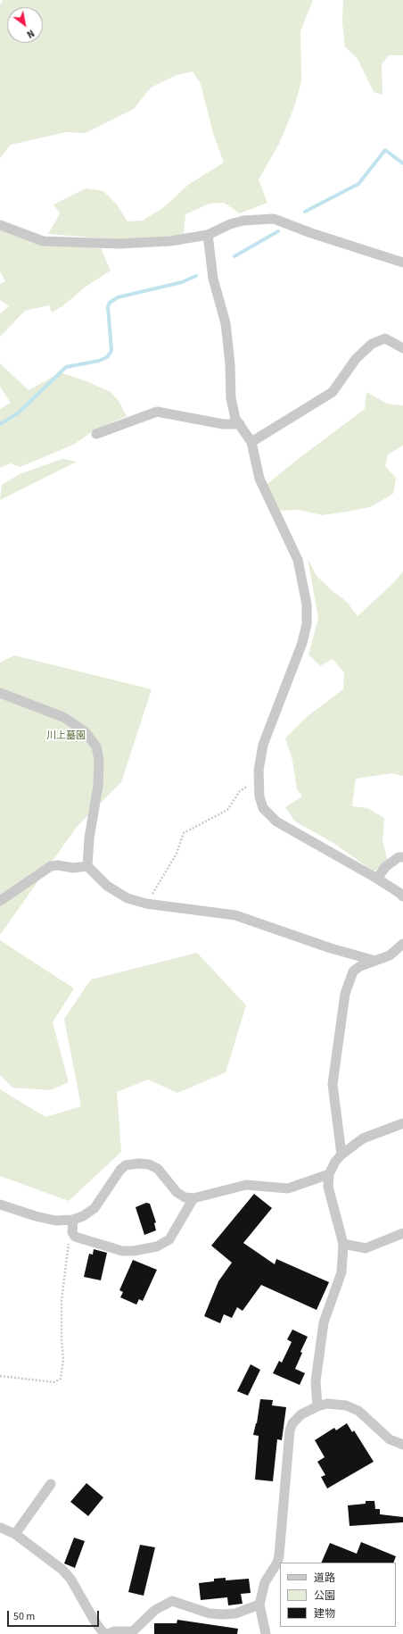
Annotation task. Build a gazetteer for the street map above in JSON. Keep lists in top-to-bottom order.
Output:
{
  "parks": ["川上墓園"],
  "legend": ["道路", "公園", "建物"],
  "scale_bar": "50 m",
  "north": "bottom right"
}
